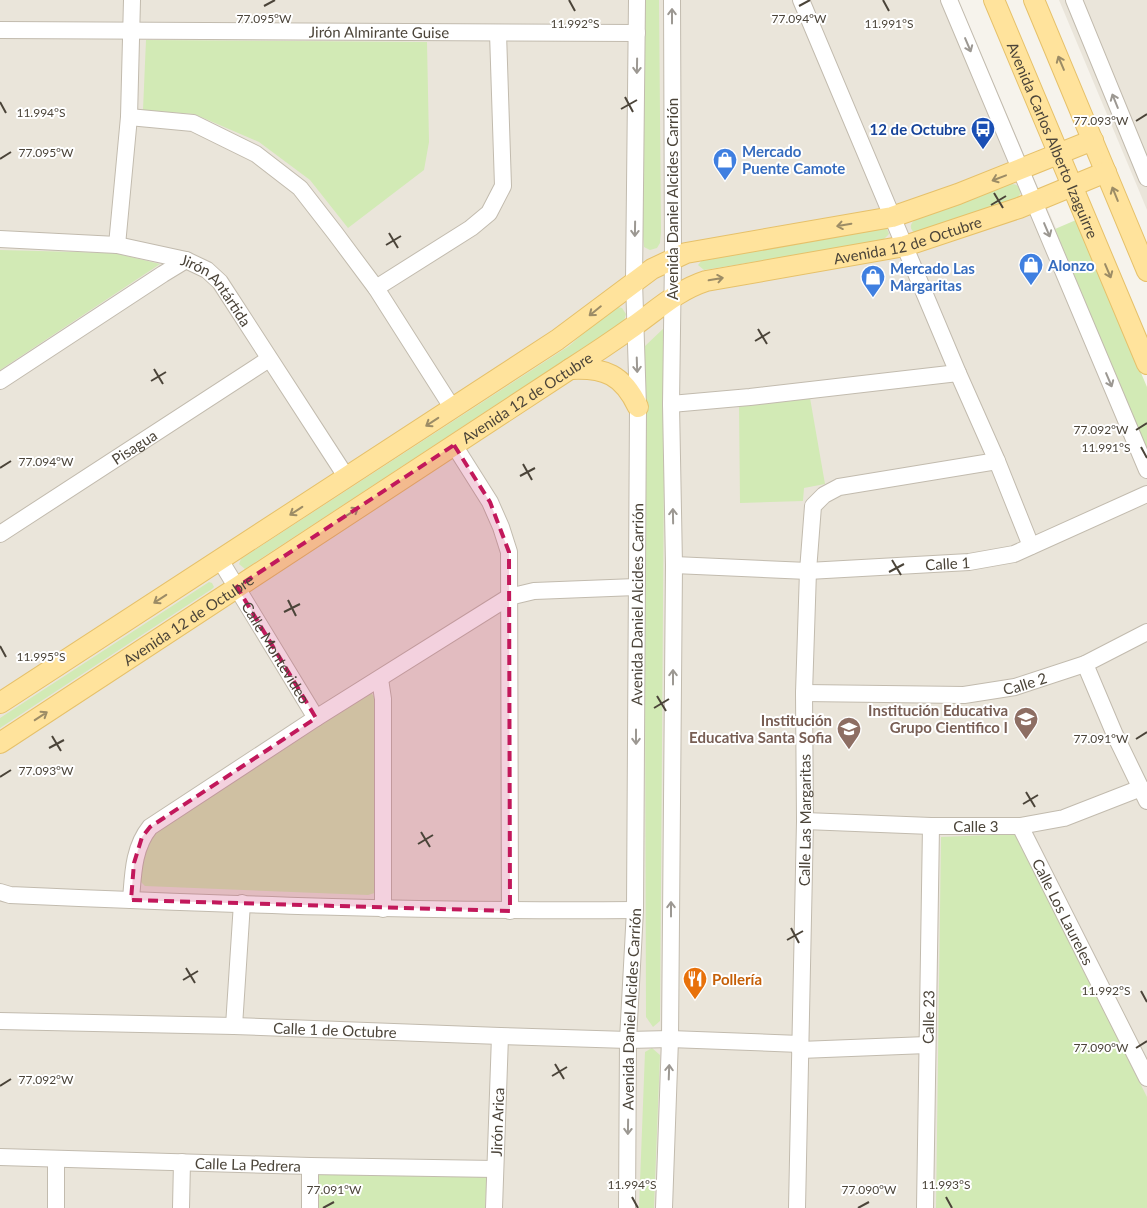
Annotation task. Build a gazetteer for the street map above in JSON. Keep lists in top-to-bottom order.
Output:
{
  "streets": {
    "main road": ["Avenida Carlos Alberto Izaguirre", "Avenida 12 de Octubre"],
    "street": [
      "Jirón Almirante Guise",
      "Avenida Daniel Alcides Carrión",
      "Jirón Antártida",
      "Pisagua",
      "Calle 1",
      "Calle Montevideo",
      "Calle 2",
      "Calle Las Margaritas",
      "Calle 3",
      "Calle Los Laureles",
      "Calle 23",
      "Calle 1 de Octubre",
      "Jirón Arica",
      "Calle La Pedrera"
    ]
  },
  "crossings": [
    ["Jirón Almirante Guise", "Avenida Daniel Alcides Carrión"],
    ["Avenida Carlos Alberto Izaguirre", "Avenida 12 de Octubre"],
    ["Avenida Daniel Alcides Carrión", "Avenida 12 de Octubre"],
    ["Avenida Daniel Alcides Carrión", "Calle 1"],
    ["Avenida Daniel Alcides Carrión", "Calle 1 de Octubre"],
    ["Avenida 12 de Octubre", "Jirón Antártida"],
    ["Avenida 12 de Octubre", "Calle Montevideo"],
    ["Jirón Antártida", "Pisagua"],
    ["Calle 1", "Calle Las Margaritas"],
    ["Calle 2", "Calle Las Margaritas"],
    ["Calle Las Margaritas", "Calle 3"],
    ["Calle Las Margaritas", "Calle 1 de Octubre"],
    ["Calle 3", "Calle Los Laureles"],
    ["Calle 3", "Calle 23"],
    ["Calle 23", "Calle 1 de Octubre"],
    ["Calle 1 de Octubre", "Jirón Arica"],
    ["Jirón Arica", "Calle La Pedrera"]
  ],
  "places": {
    "bus stop": ["12 de Octubre"],
    "shop": ["Mercado Puente Camote", "Alonzo", "Mercado Las Margaritas"],
    "school or university": ["Institución Educativa Grupo Cientifico I", "Institución Educativa Santa Sofia"],
    "restaurant": ["Pollería"]
  },
  "coordinates": [
    "77.095°W",
    "77.094°W",
    "11.992°S",
    "11.991°S",
    "11.994°S",
    "77.093°W",
    "77.092°W",
    "11.995°S",
    "77.091°W",
    "77.090°W",
    "11.993°S"
  ]
}
